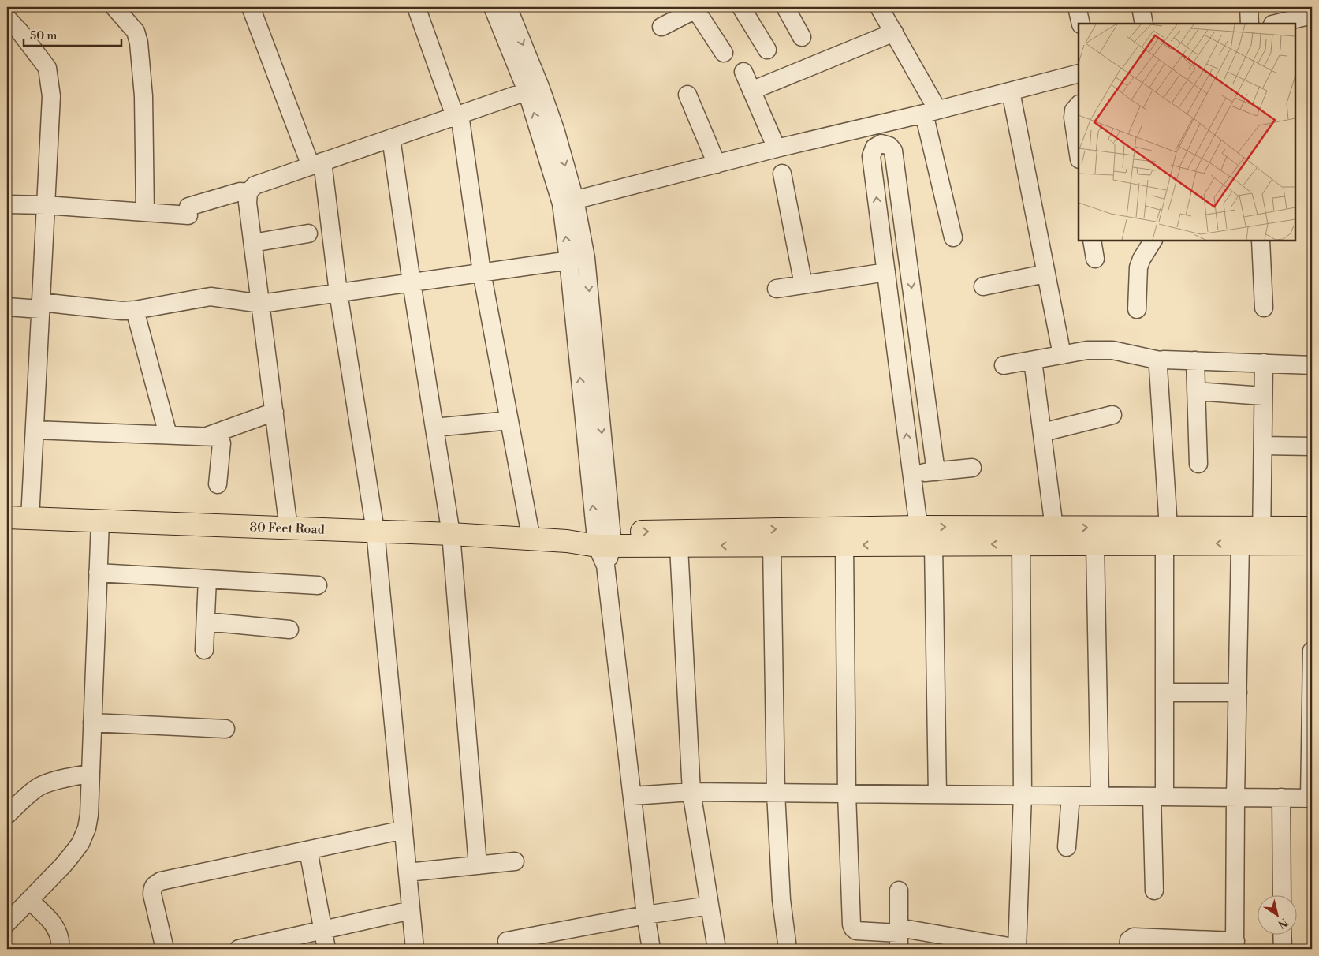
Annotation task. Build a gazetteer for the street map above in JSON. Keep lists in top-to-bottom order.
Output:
{
  "streets": {
    "main road": ["80 Feet Road"]
  },
  "scale_bar": "50 m",
  "north": "bottom right"
}
